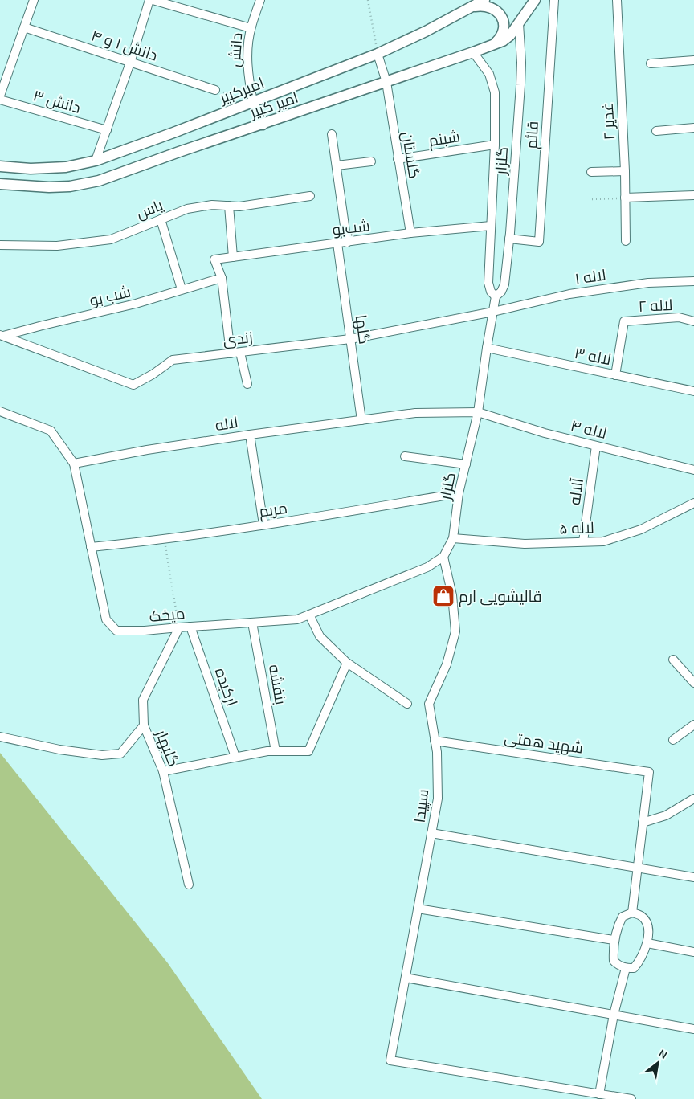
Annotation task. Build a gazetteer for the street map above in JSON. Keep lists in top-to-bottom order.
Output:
{
  "streets": {
    "street": [
      "دانش ۱ و ۴",
      "دانش",
      "امیرکبیر",
      "دانش ۳",
      "امیر کبیر",
      "غدیر ۲",
      "قائم",
      "شبنم",
      "گلستان",
      "گلزار",
      "یاس",
      "شب‌بو",
      "لاله ۱",
      "شب بو",
      "لاله ۲",
      "گلها",
      "زندی",
      "لاله ۳",
      "لاله",
      "لاله ۴",
      "آلاله",
      "مریم",
      "لاله ۵",
      "میخک",
      "بنفشه",
      "ارکیده",
      "شهید همتی",
      "گلبهار",
      "سپیدا"
    ]
  },
  "crossings": [
    ["دانش", "امیرکبیر"],
    ["امیرکبیر", "گلستان"],
    ["امیر کبیر", "گلستان"],
    ["امیر کبیر", "گلزار"],
    ["قائم", "گلزار"],
    ["شبنم", "گلستان"],
    ["شبنم", "گلزار"],
    ["گلستان", "شب‌بو"],
    ["گلزار", "شب‌بو"],
    ["گلزار", "لاله ۱"],
    ["گلزار", "زندی"],
    ["گلزار", "لاله ۳"],
    ["گلزار", "لاله"],
    ["گلزار", "لاله ۴"],
    ["گلزار", "مریم"],
    ["گلزار", "لاله ۵"],
    ["گلزار", "میخک"],
    ["شب‌بو", "شب بو"],
    ["شب‌بو", "گلها"],
    ["لاله ۱", "زندی"],
    ["شب بو", "زندی"],
    ["لاله ۲", "لاله ۳"],
    ["گلها", "زندی"],
    ["گلها", "لاله"],
    ["لاله", "لاله ۴"],
    ["لاله ۴", "آلاله"],
    ["آلاله", "لاله ۵"],
    ["مریم", "میخک"],
    ["لاله ۵", "میخک"],
    ["میخک", "بنفشه"],
    ["میخک", "ارکیده"],
    ["میخک", "گلبهار"],
    ["میخک", "سپیدا"],
    ["شهید همتی", "سپیدا"]
  ],
  "places": {
    "shop": ["قالیشویی ارم"]
  },
  "north": "top right"
}
